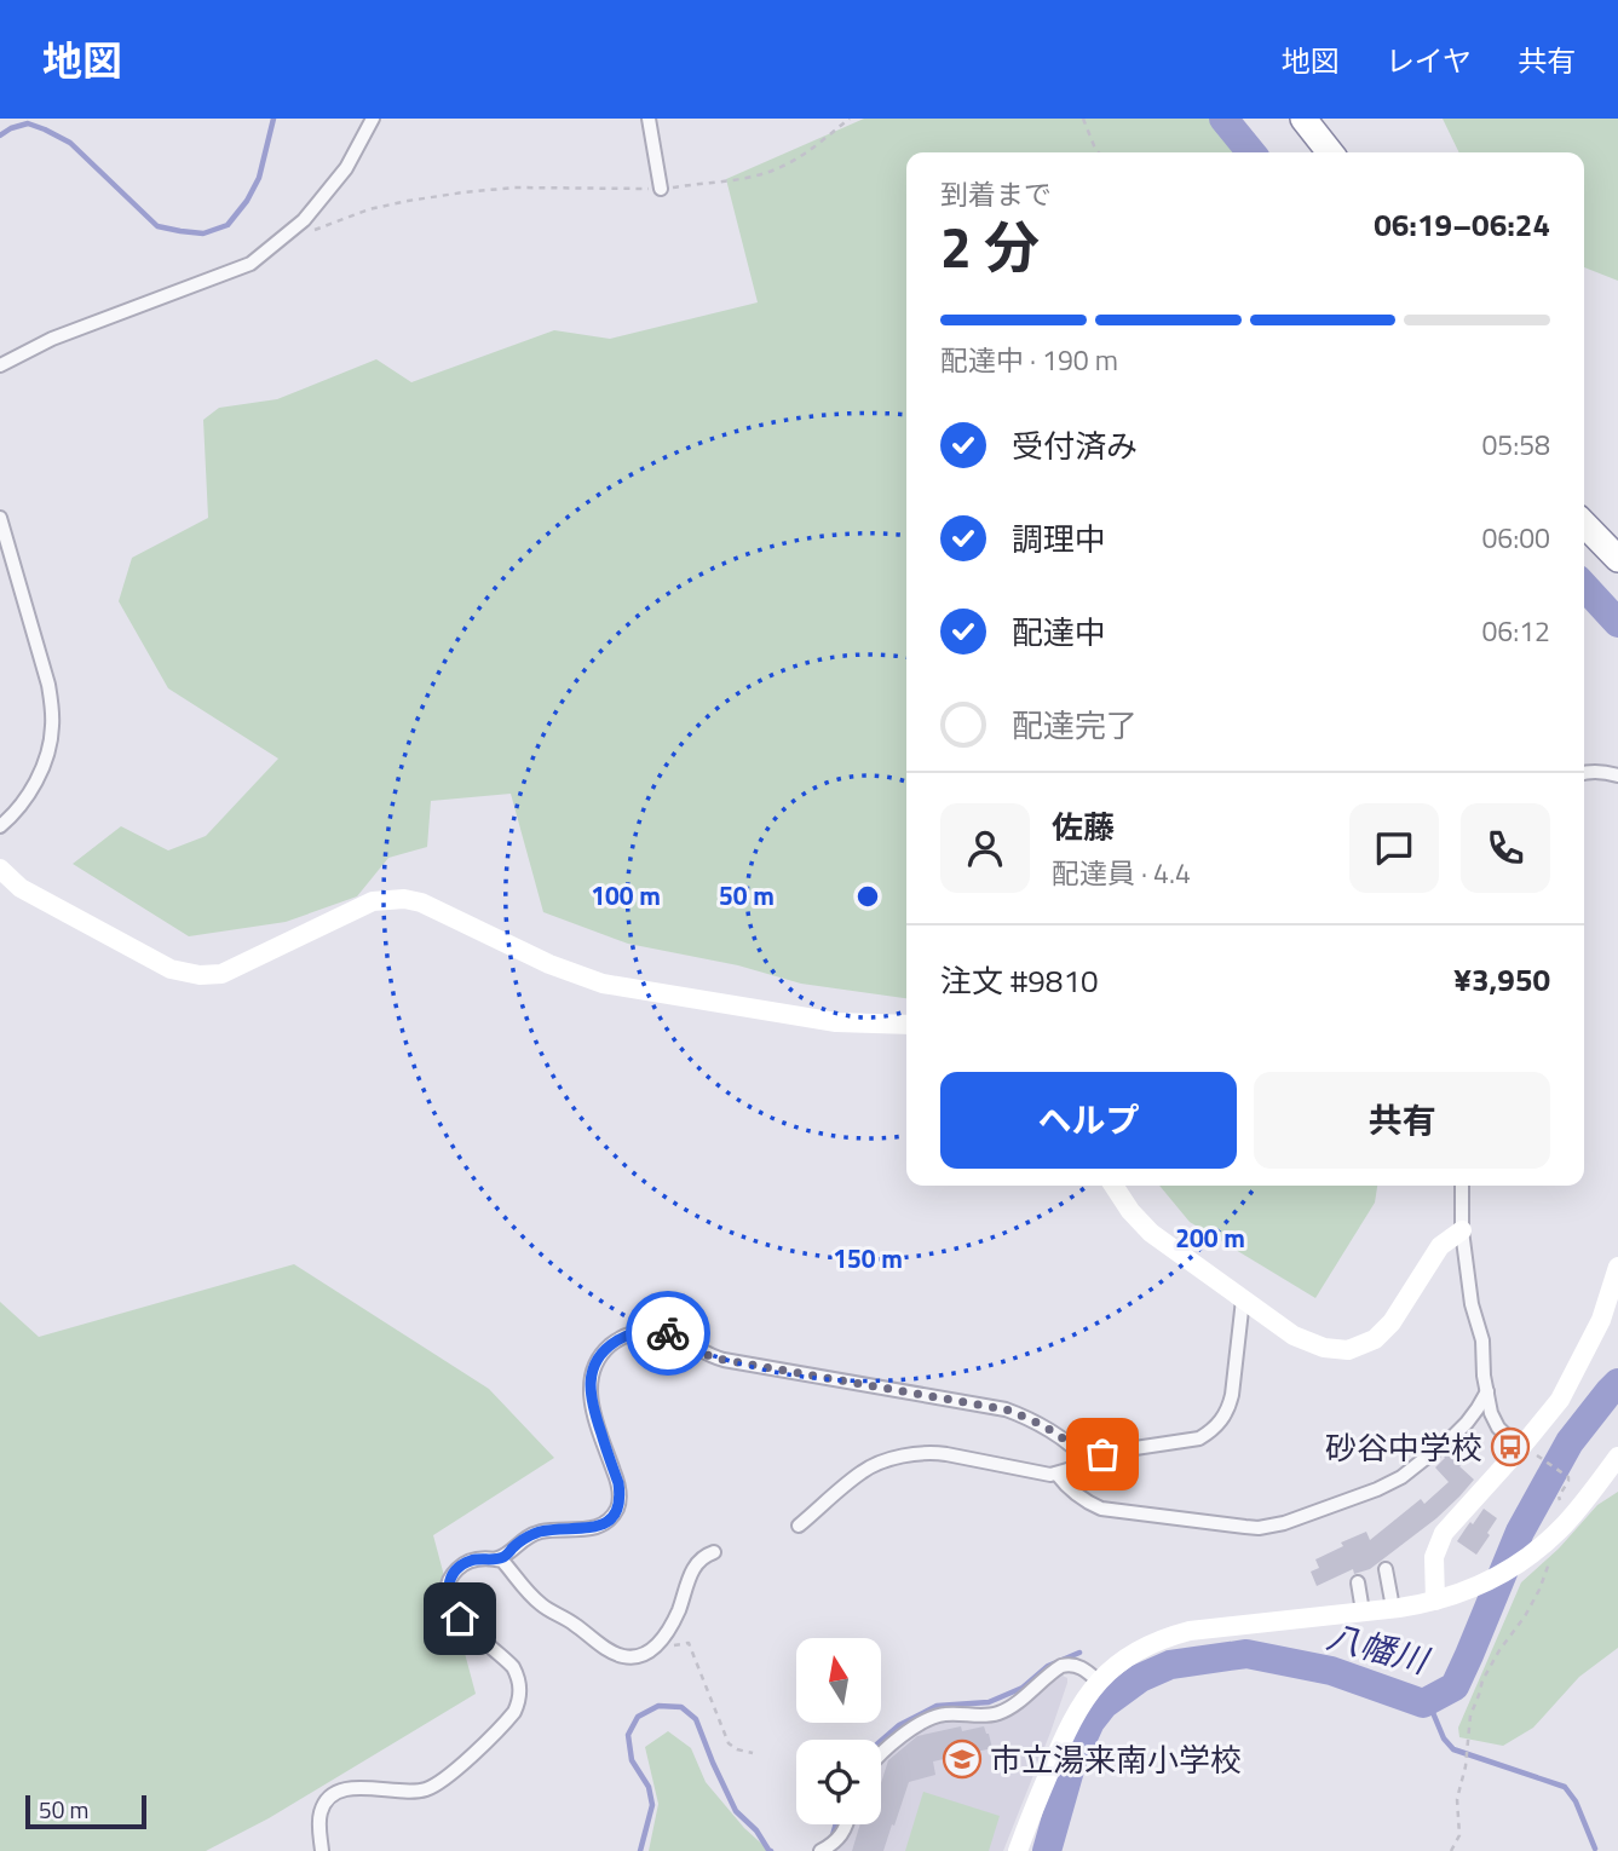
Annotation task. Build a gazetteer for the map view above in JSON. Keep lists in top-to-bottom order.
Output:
{
  "water": ["八幡川"],
  "places": {
    "bus stop": ["砂谷中学校"],
    "school or university": ["市立湯来南小学校"]
  },
  "scale_bar": "50 m",
  "north": "top",
  "page": {
    "header": "地図",
    "nav": ["地図", "レイヤ", "共有"],
    "heading": ["2 分", "到着まで", "06:19–06:24"],
    "panel": [
      "佐藤",
      "配達員 · 4.4",
      "注文 #9810",
      "¥3,950"
    ],
    "bar": "配達中 · 190 m",
    "list": [
      ["受付済み", "05:58"],
      ["調理中", "06:00"],
      ["配達中", "06:12"],
      "配達完了"
    ],
    "buttons": ["ヘルプ", "共有"],
    "scale": "50 m"
  },
  "rings": [
    "100 m",
    "50 m",
    "200 m",
    "150 m"
  ]
}
